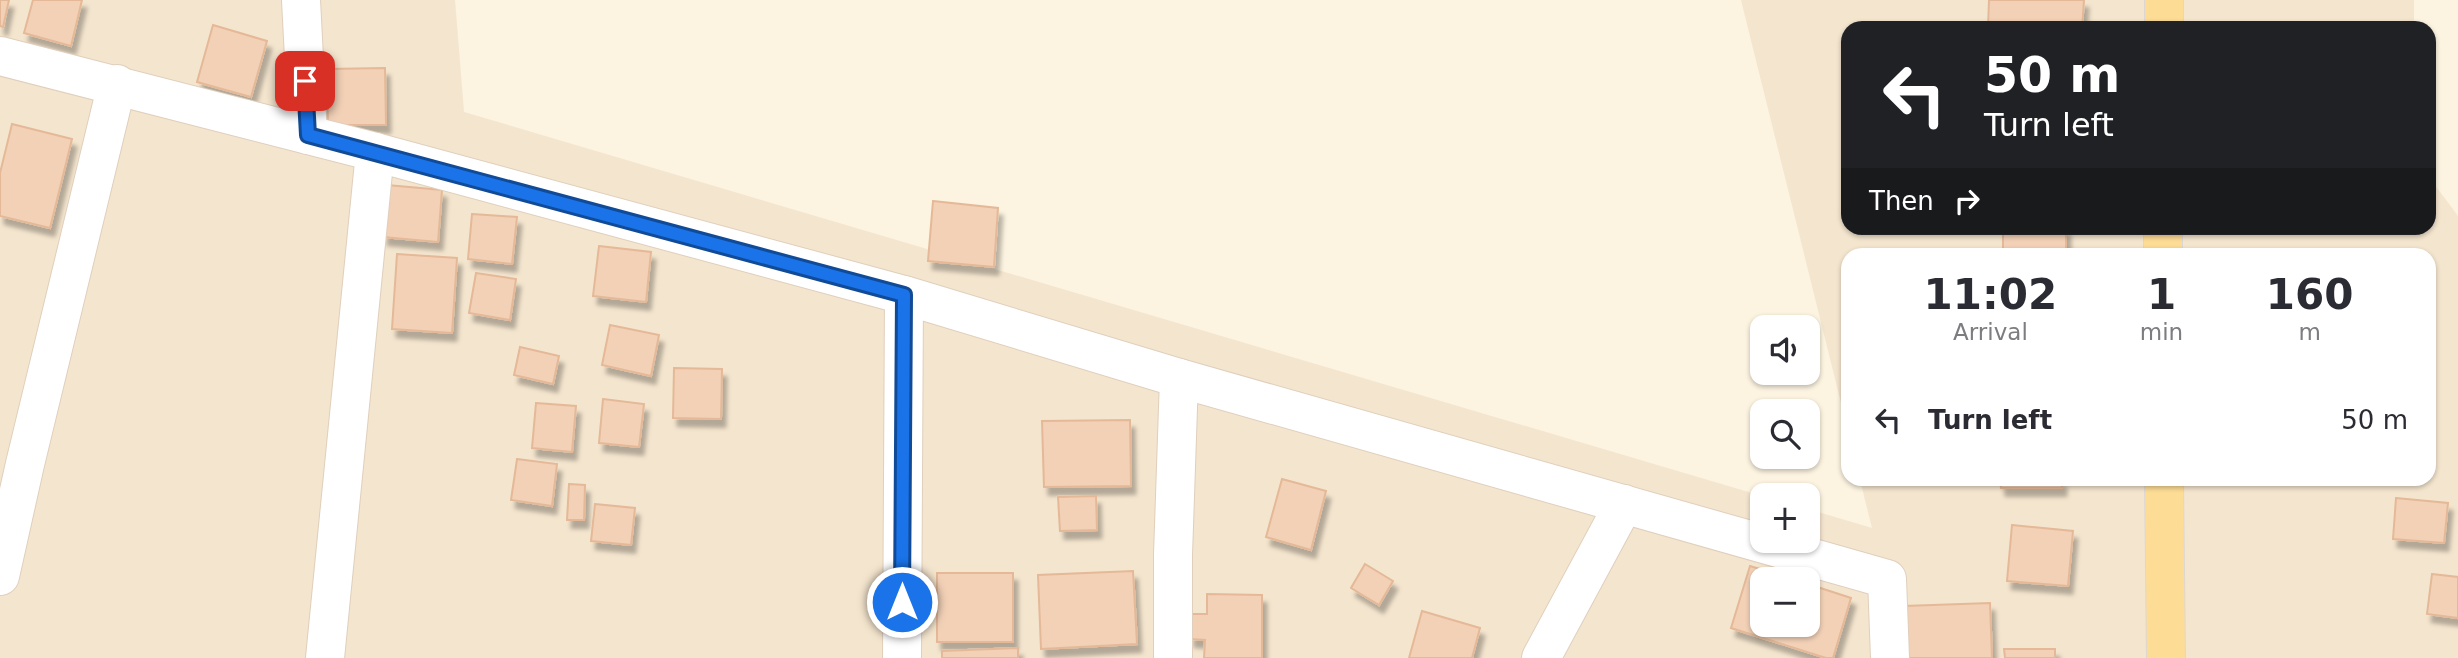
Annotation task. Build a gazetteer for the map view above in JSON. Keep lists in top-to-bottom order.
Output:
{
  "page": {
    "turn": ["50 m", "Turn left"],
    "then": "Then",
    "eta": [
      "11:02",
      "Arrival",
      "1",
      "min",
      "160",
      "m"
    ],
    "map_buttons": ["+", "−"],
    "list": [
      {
        "name": "Turn left",
        "value": "50 m"
      }
    ]
  }
}
